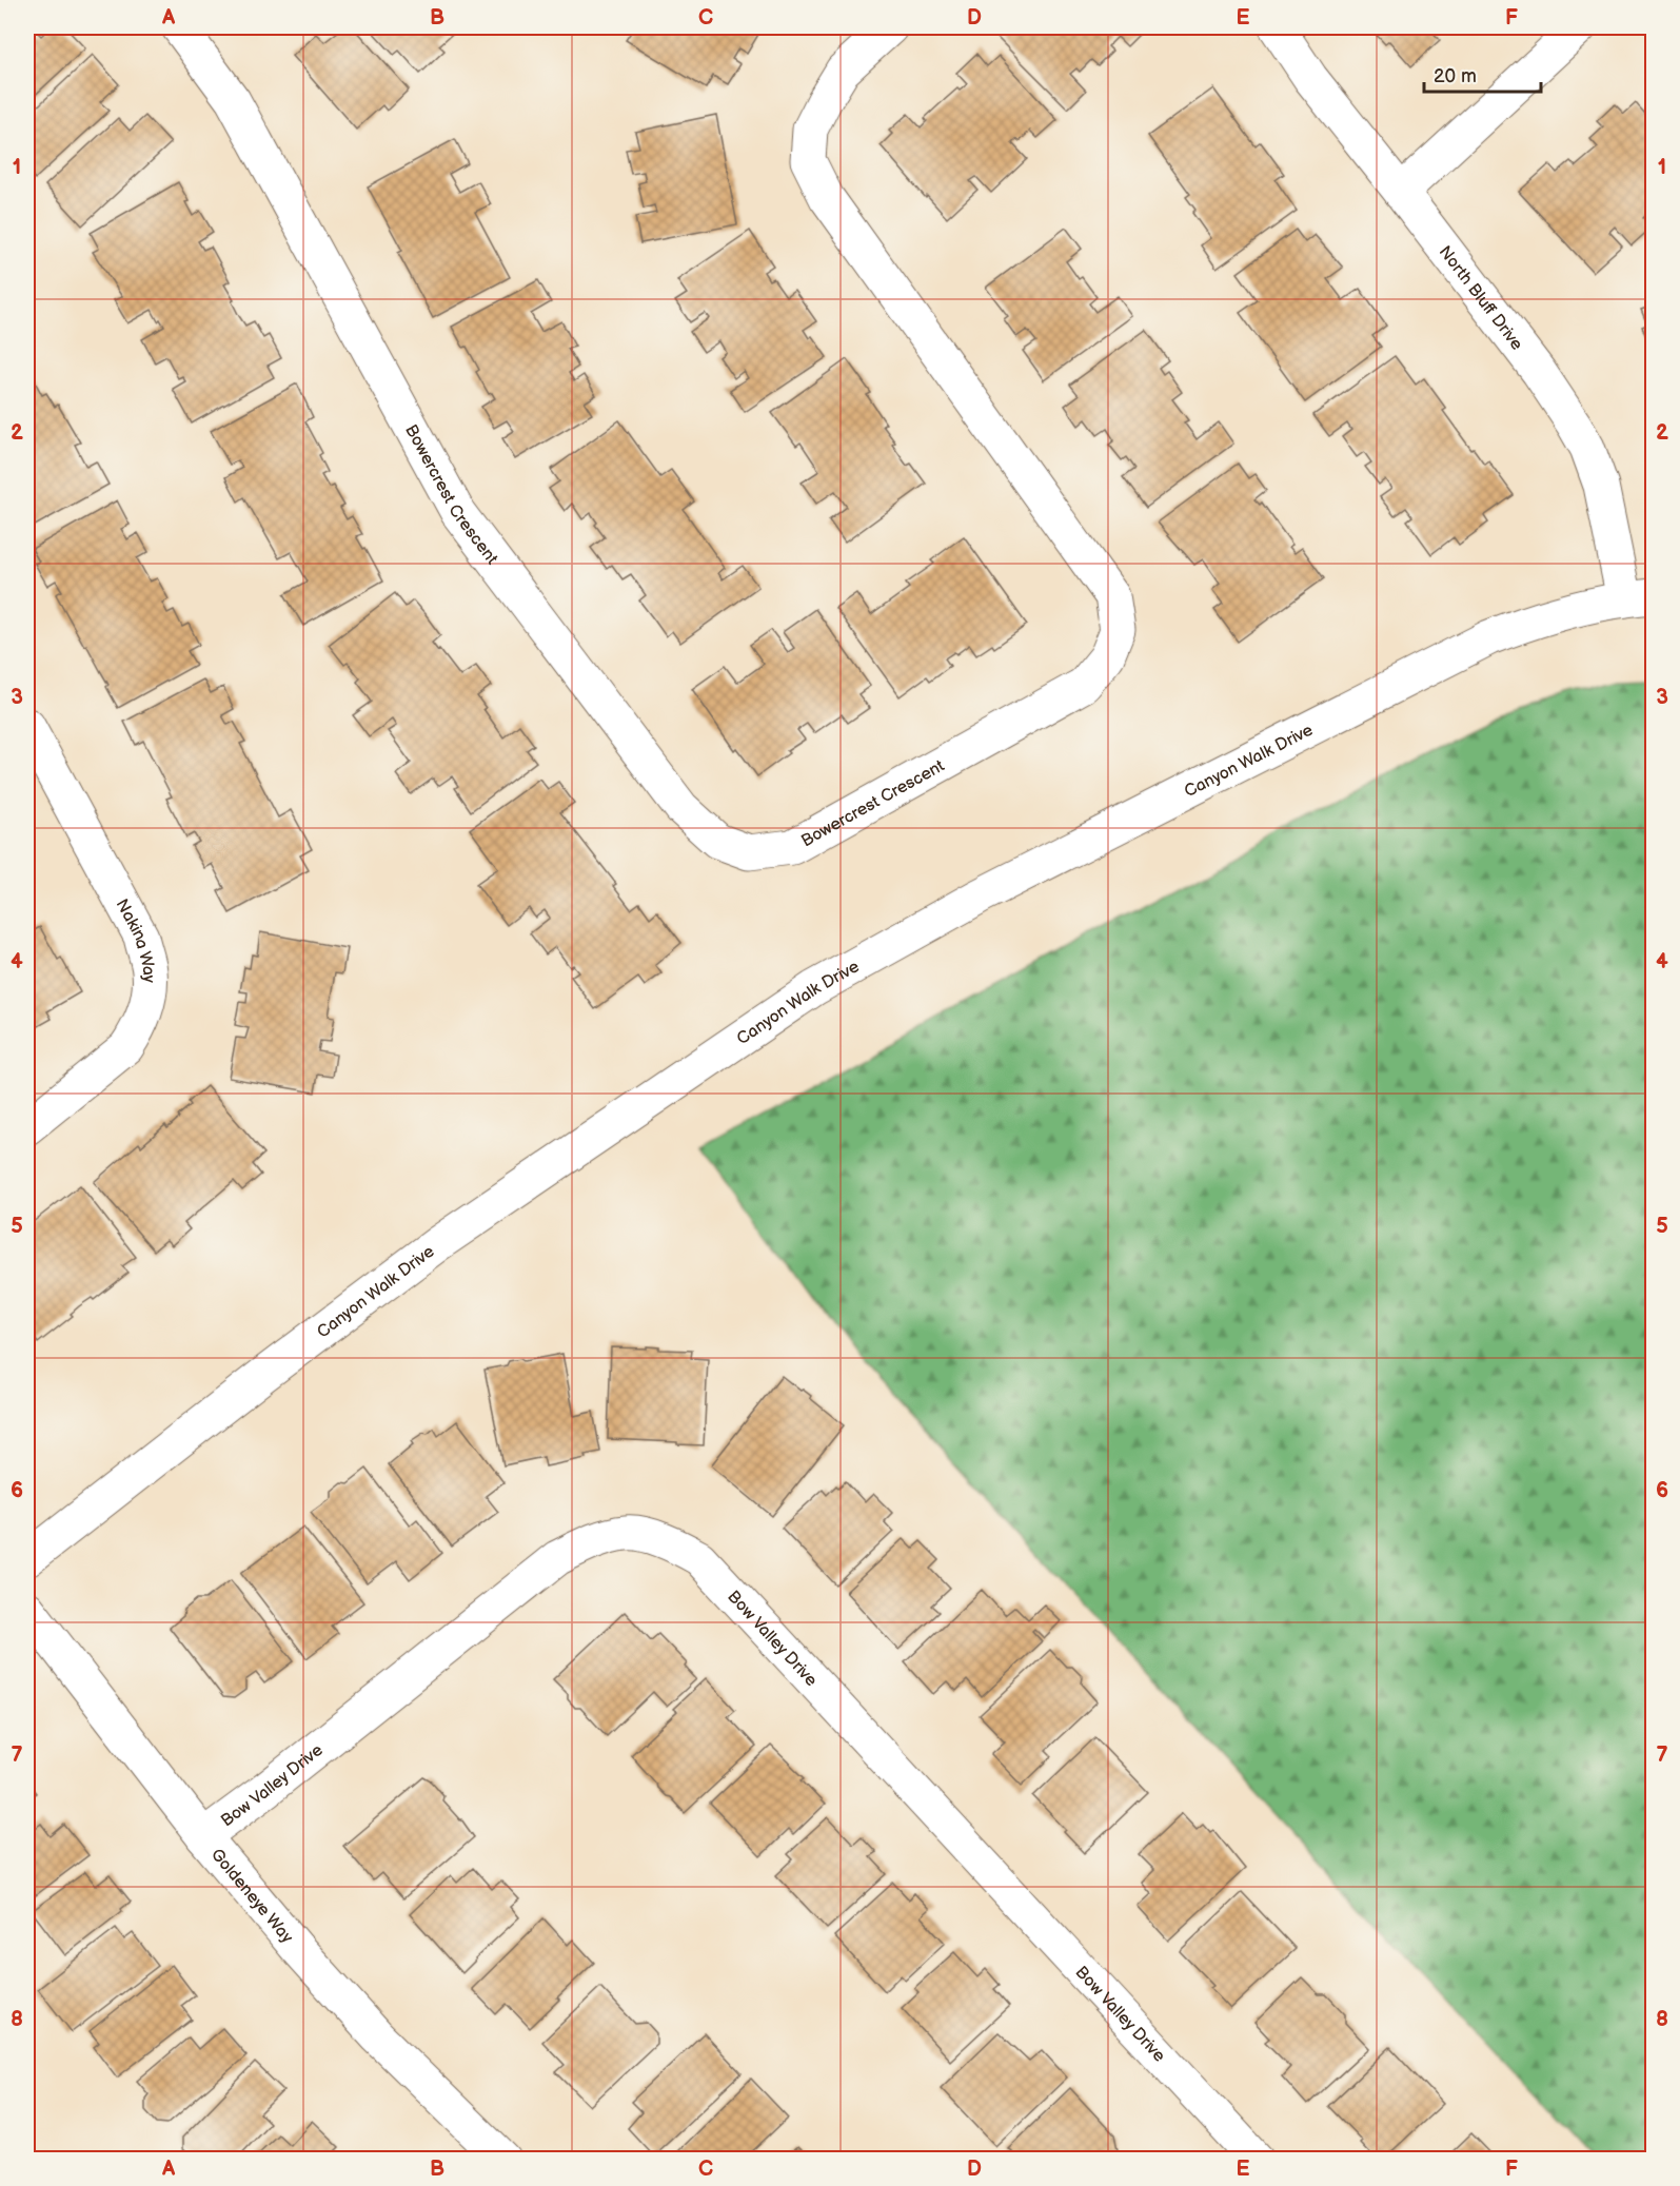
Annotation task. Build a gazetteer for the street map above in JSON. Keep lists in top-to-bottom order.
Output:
{
  "streets": {
    "street": [
      "North Bluff Drive",
      "Bowercrest Crescent",
      "Canyon Walk Drive",
      "Nakina Way",
      "Bow Valley Drive",
      "Goldeneye Way"
    ]
  },
  "crossings": [
    ["North Bluff Drive", "Canyon Walk Drive"],
    ["Bow Valley Drive", "Goldeneye Way"]
  ],
  "scale_bar": "20 m",
  "grid": {
    "columns": [
      "A",
      "B",
      "C",
      "D",
      "E",
      "F"
    ],
    "rows": [
      "1",
      "2",
      "3",
      "4",
      "5",
      "6",
      "7",
      "8"
    ]
  }
}
